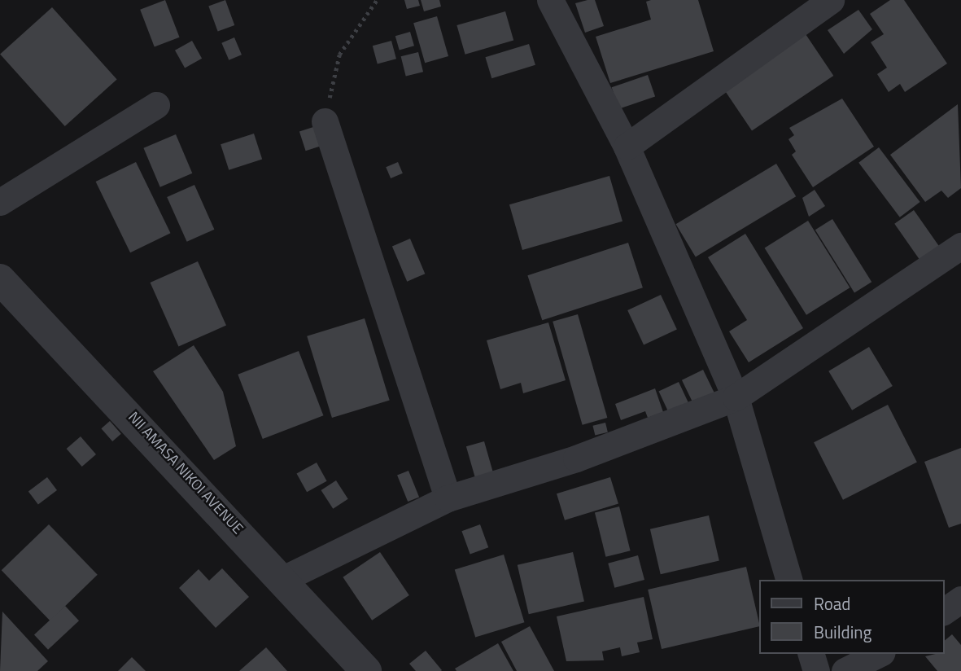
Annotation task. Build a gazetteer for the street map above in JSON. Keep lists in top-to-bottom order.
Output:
{
  "streets": {
    "street": ["NII AMASA NIKOI AVENUE"]
  },
  "legend": ["Road", "Building"]
}
